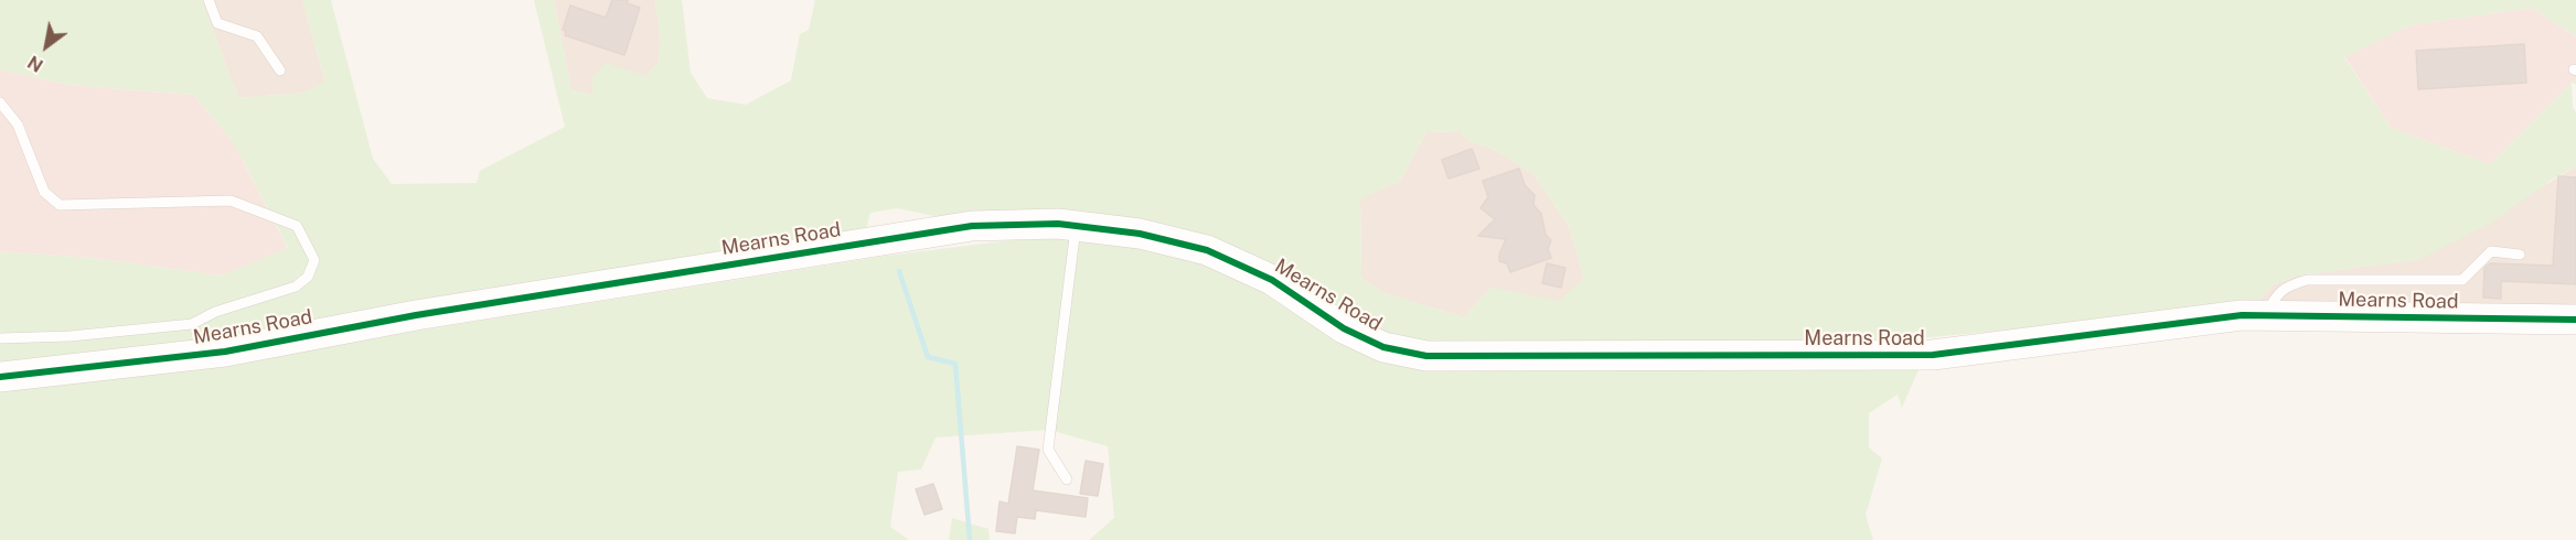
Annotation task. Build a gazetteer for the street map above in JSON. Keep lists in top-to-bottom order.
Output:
{
  "streets": {
    "street": ["Mearns Road"]
  },
  "north": "bottom left"
}
